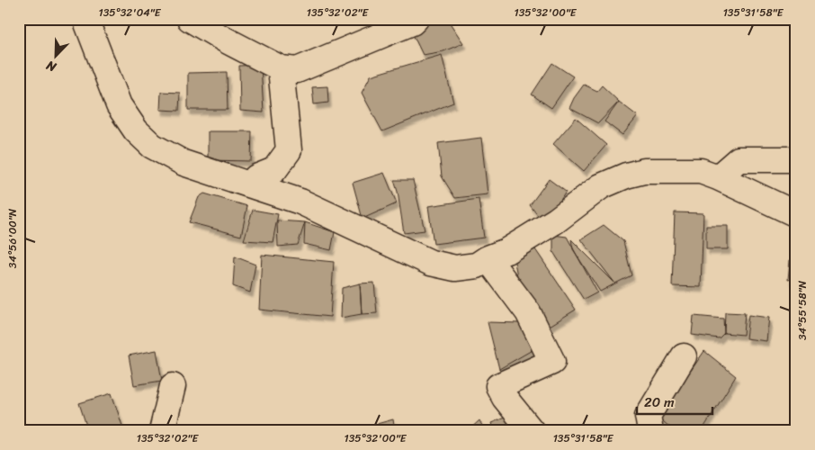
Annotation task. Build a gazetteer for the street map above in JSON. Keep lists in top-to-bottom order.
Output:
{
  "scale_bar": "20 m",
  "north": "bottom left",
  "coordinates": [
    "135°32'04\"E",
    "135°32'02\"E",
    "135°32'00\"E",
    "135°31'58\"E",
    "34°56'00\"N",
    "34°55'58\"N"
  ]
}
